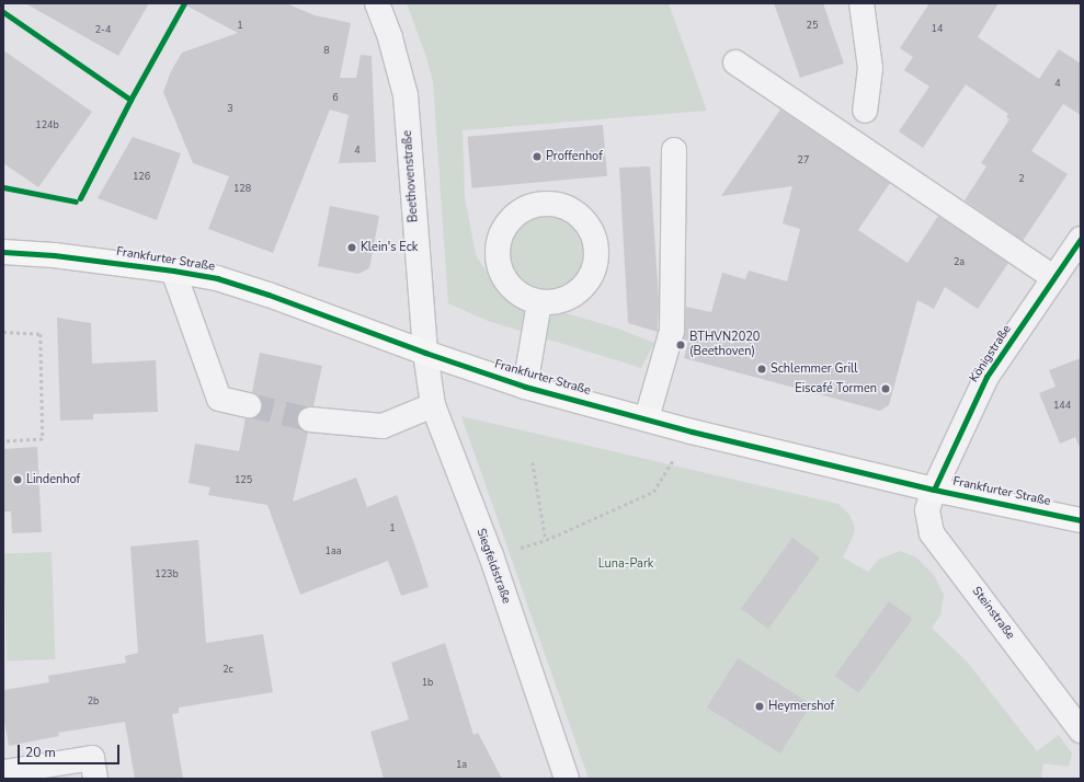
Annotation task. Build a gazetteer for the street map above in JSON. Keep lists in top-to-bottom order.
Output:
{
  "streets": {
    "main road": ["Frankfurter Straße"],
    "street": [
      "Beethovenstraße",
      "Königstraße",
      "Siegfeldstraße",
      "Steinstraße"
    ]
  },
  "crossings": [
    ["Beethovenstraße", "Frankfurter Straße"],
    ["Beethovenstraße", "Siegfeldstraße"],
    ["Frankfurter Straße", "Königstraße"],
    ["Frankfurter Straße", "Siegfeldstraße"],
    ["Frankfurter Straße", "Steinstraße"],
    ["Königstraße", "Steinstraße"]
  ],
  "parks": ["Luna-Park"],
  "places": [
    "Proffenhof",
    "Klein's Eck",
    "BTHVN2020 (Beethoven)",
    "Schlemmer Grill",
    "Eiscafé Tormen",
    "Lindenhof",
    "Heymershof"
  ],
  "house_numbers": [
    "1",
    "25",
    "14",
    "2-4",
    "8",
    "4",
    "6",
    "3",
    "124b",
    "4",
    "27",
    "126",
    "2",
    "128",
    "2a",
    "144",
    "125",
    "1",
    "1aa",
    "123b",
    "2c",
    "1b",
    "2b",
    "1a"
  ],
  "scale_bar": "20 m"
}
